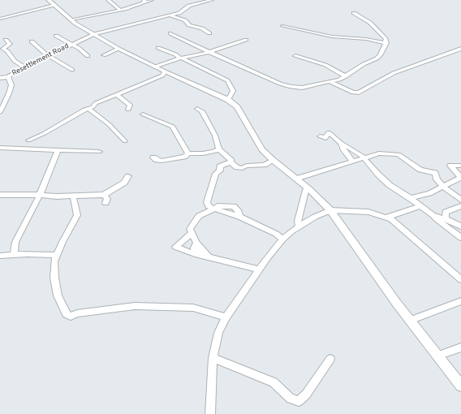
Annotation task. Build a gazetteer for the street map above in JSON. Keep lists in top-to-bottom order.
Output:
{
  "streets": {
    "street": ["Resettlement Road"]
  }
}
